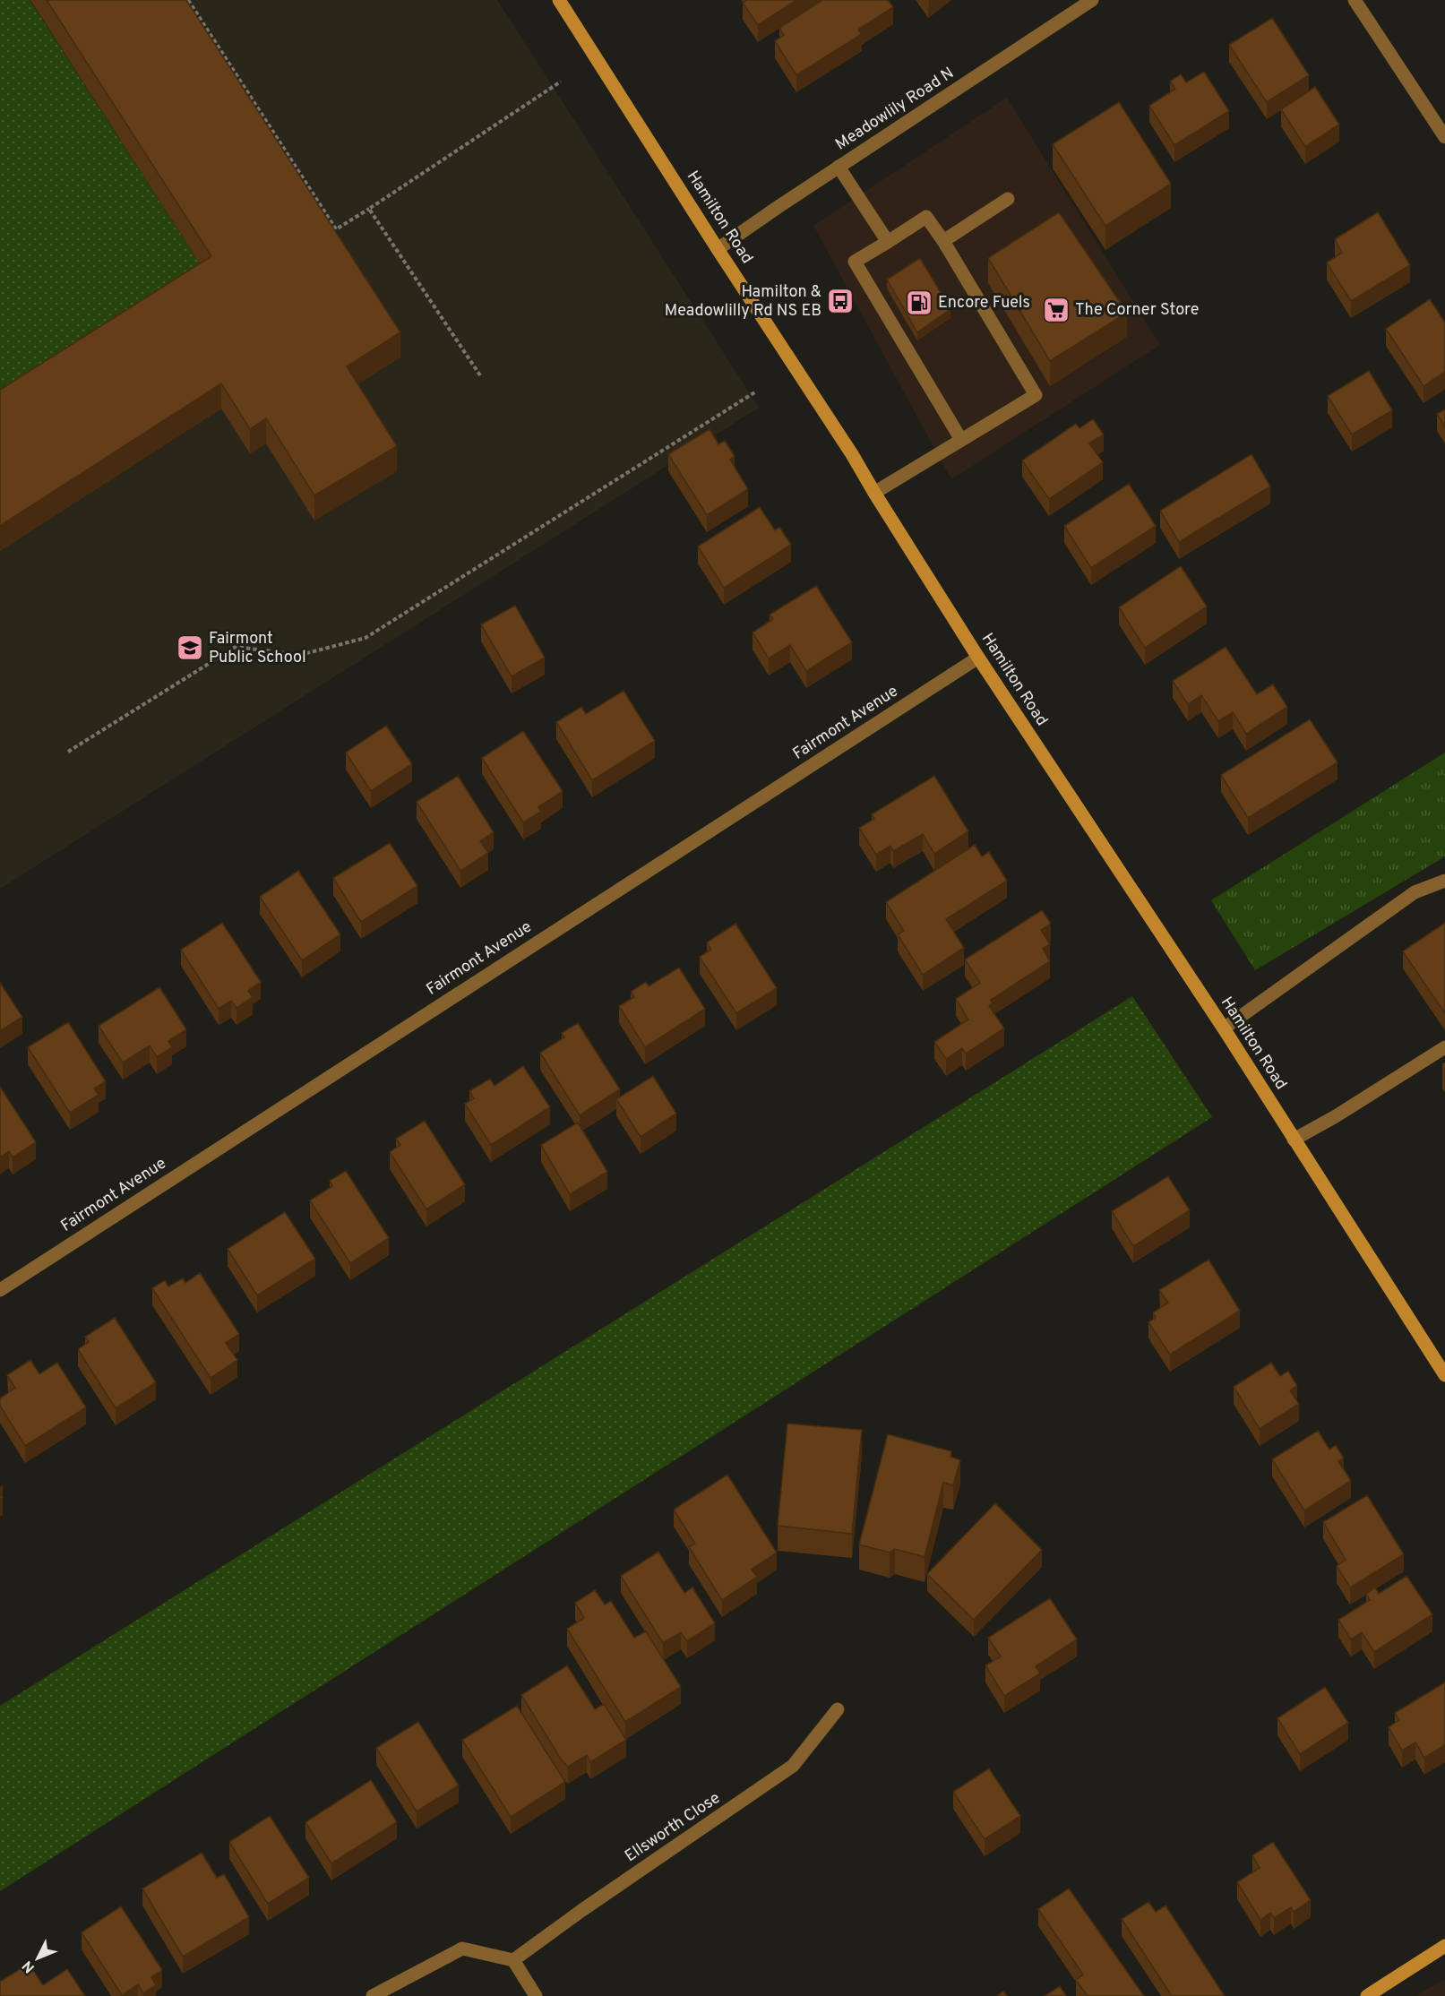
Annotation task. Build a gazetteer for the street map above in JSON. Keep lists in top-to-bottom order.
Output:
{
  "streets": {
    "main road": ["Hamilton Road"],
    "street": ["Meadowlily Road N", "Fairmont Avenue", "Ellsworth Close"]
  },
  "crossings": [
    ["Meadowlily Road N", "Hamilton Road"],
    ["Hamilton Road", "Fairmont Avenue"]
  ],
  "places": {
    "bus stop": ["Hamilton & Meadowlilly Rd NS EB"],
    "fuel station": ["Encore Fuels"],
    "supermarket": ["The Corner Store"],
    "school or university": ["Fairmont Public School"]
  },
  "north": "bottom left"
}
